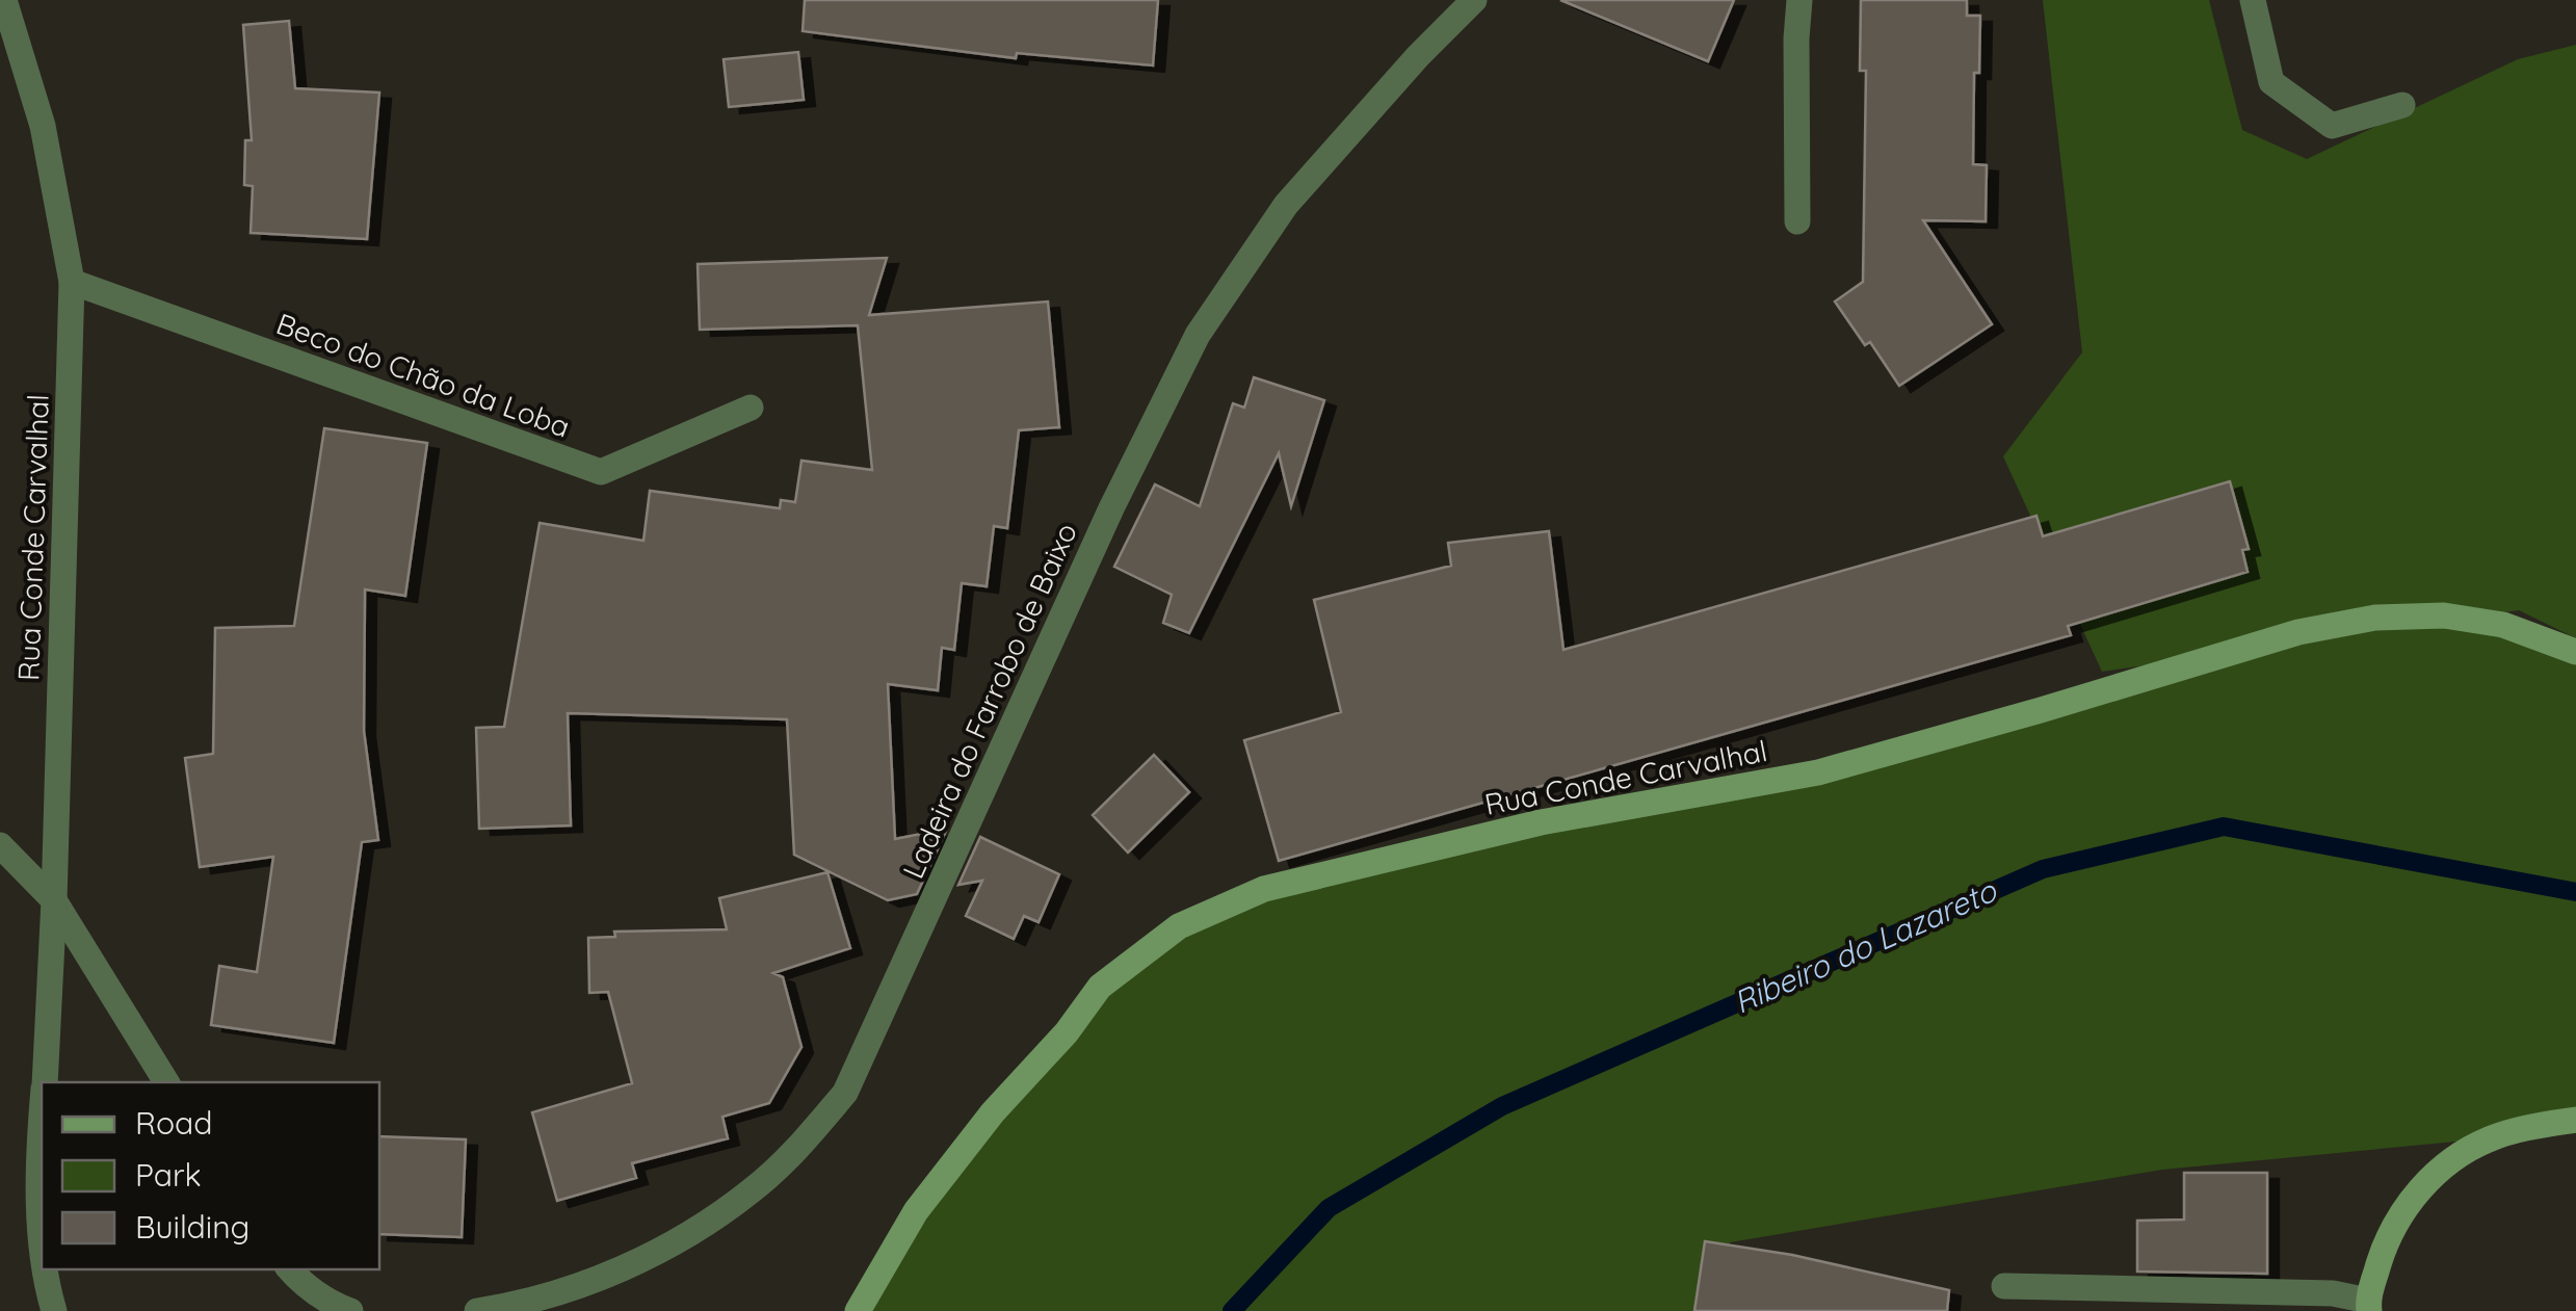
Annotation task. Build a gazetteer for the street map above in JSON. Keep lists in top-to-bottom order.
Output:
{
  "streets": {
    "main road": ["Rua Conde Carvalhal"],
    "street": ["Beco do Chão da Loba", "Ladeira do Farrobo de Baixo"]
  },
  "crossings": [
    ["Beco do Chão da Loba", "Rua Conde Carvalhal"]
  ],
  "water": ["Ribeiro do Lazareto"],
  "legend": ["Road", "Park", "Building"]
}
